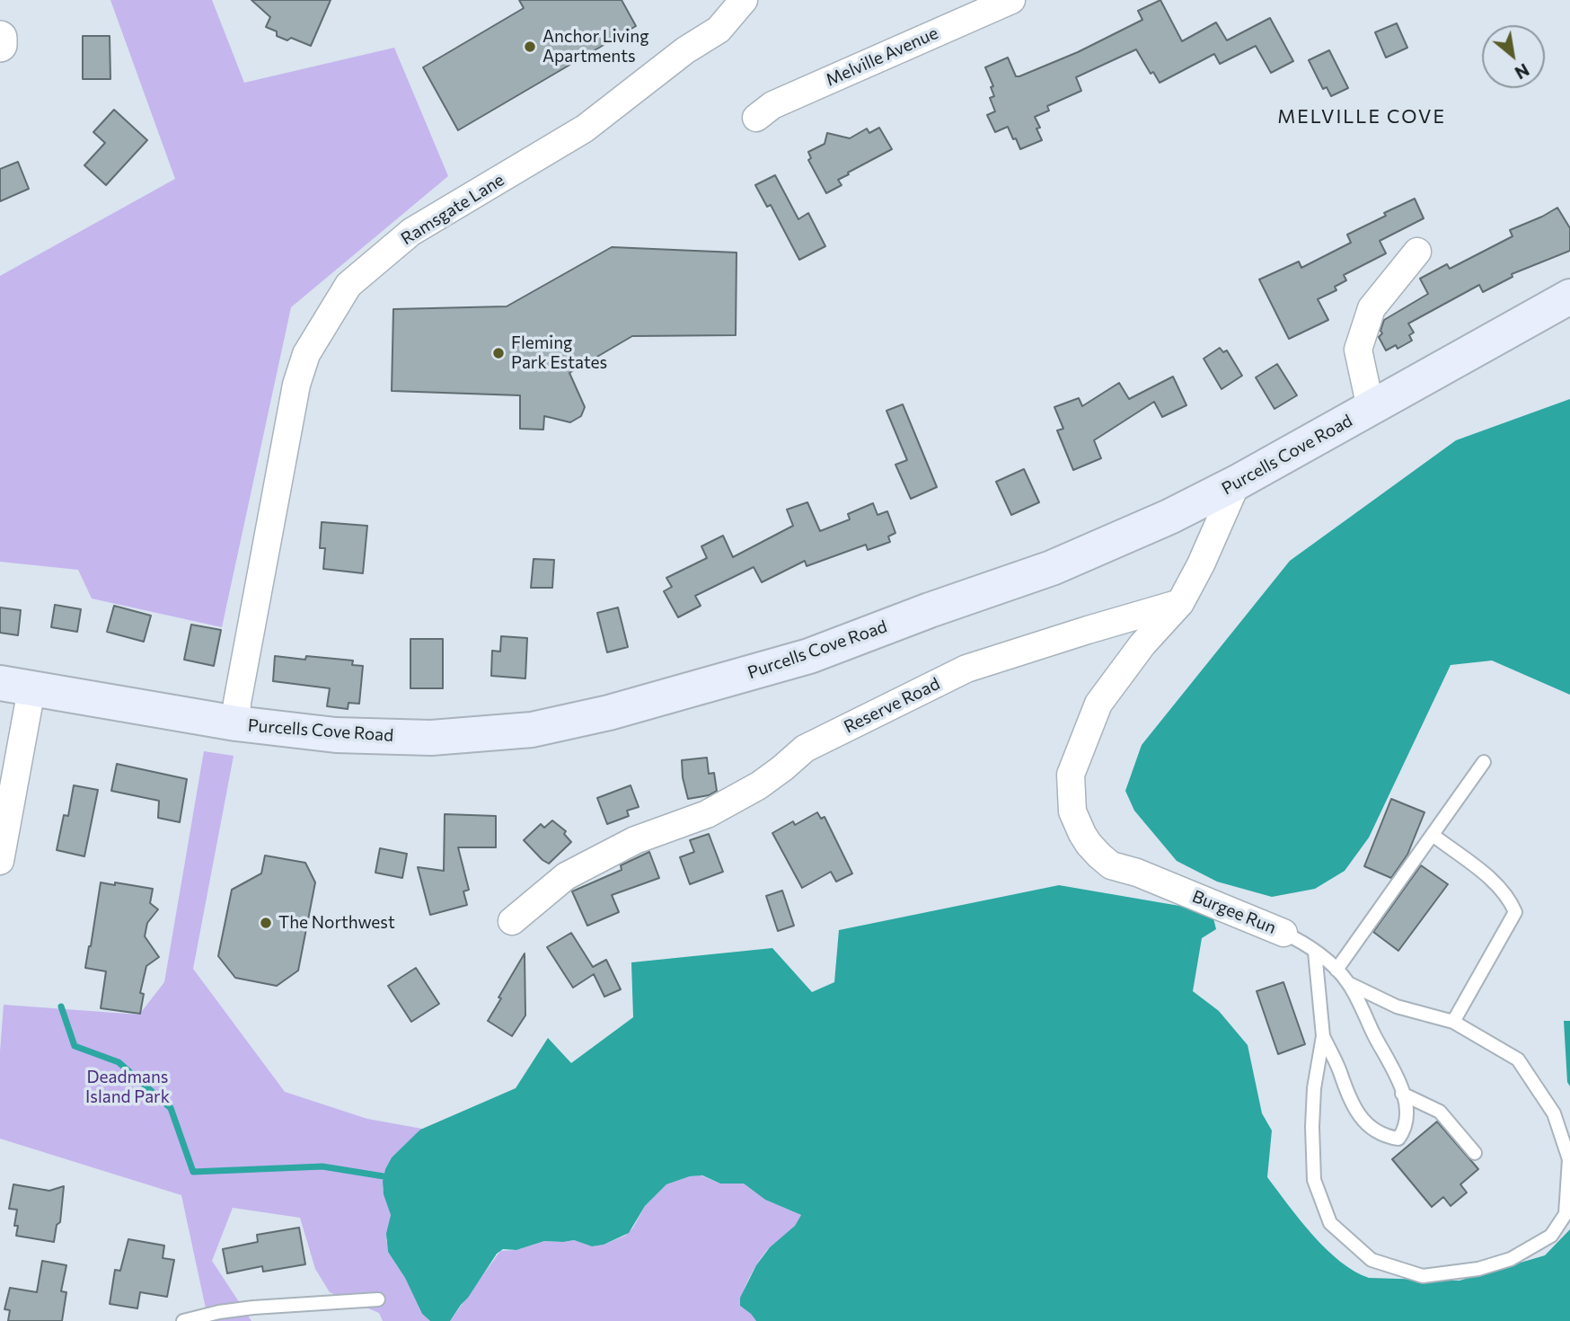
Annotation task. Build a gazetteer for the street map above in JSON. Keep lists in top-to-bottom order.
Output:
{
  "streets": {
    "main road": ["Purcells Cove Road"],
    "street": [
      "Melville Avenue",
      "Ramsgate Lane",
      "Reserve Road",
      "Burgee Run"
    ]
  },
  "crossings": [
    ["Ramsgate Lane", "Purcells Cove Road"],
    ["Reserve Road", "Burgee Run"]
  ],
  "districts": ["MELVILLE COVE"],
  "parks": ["Deadmans Island Park"],
  "places": ["Anchor Living Apartments", "Fleming Park Estates", "The Northwest"],
  "north": "bottom right"
}
